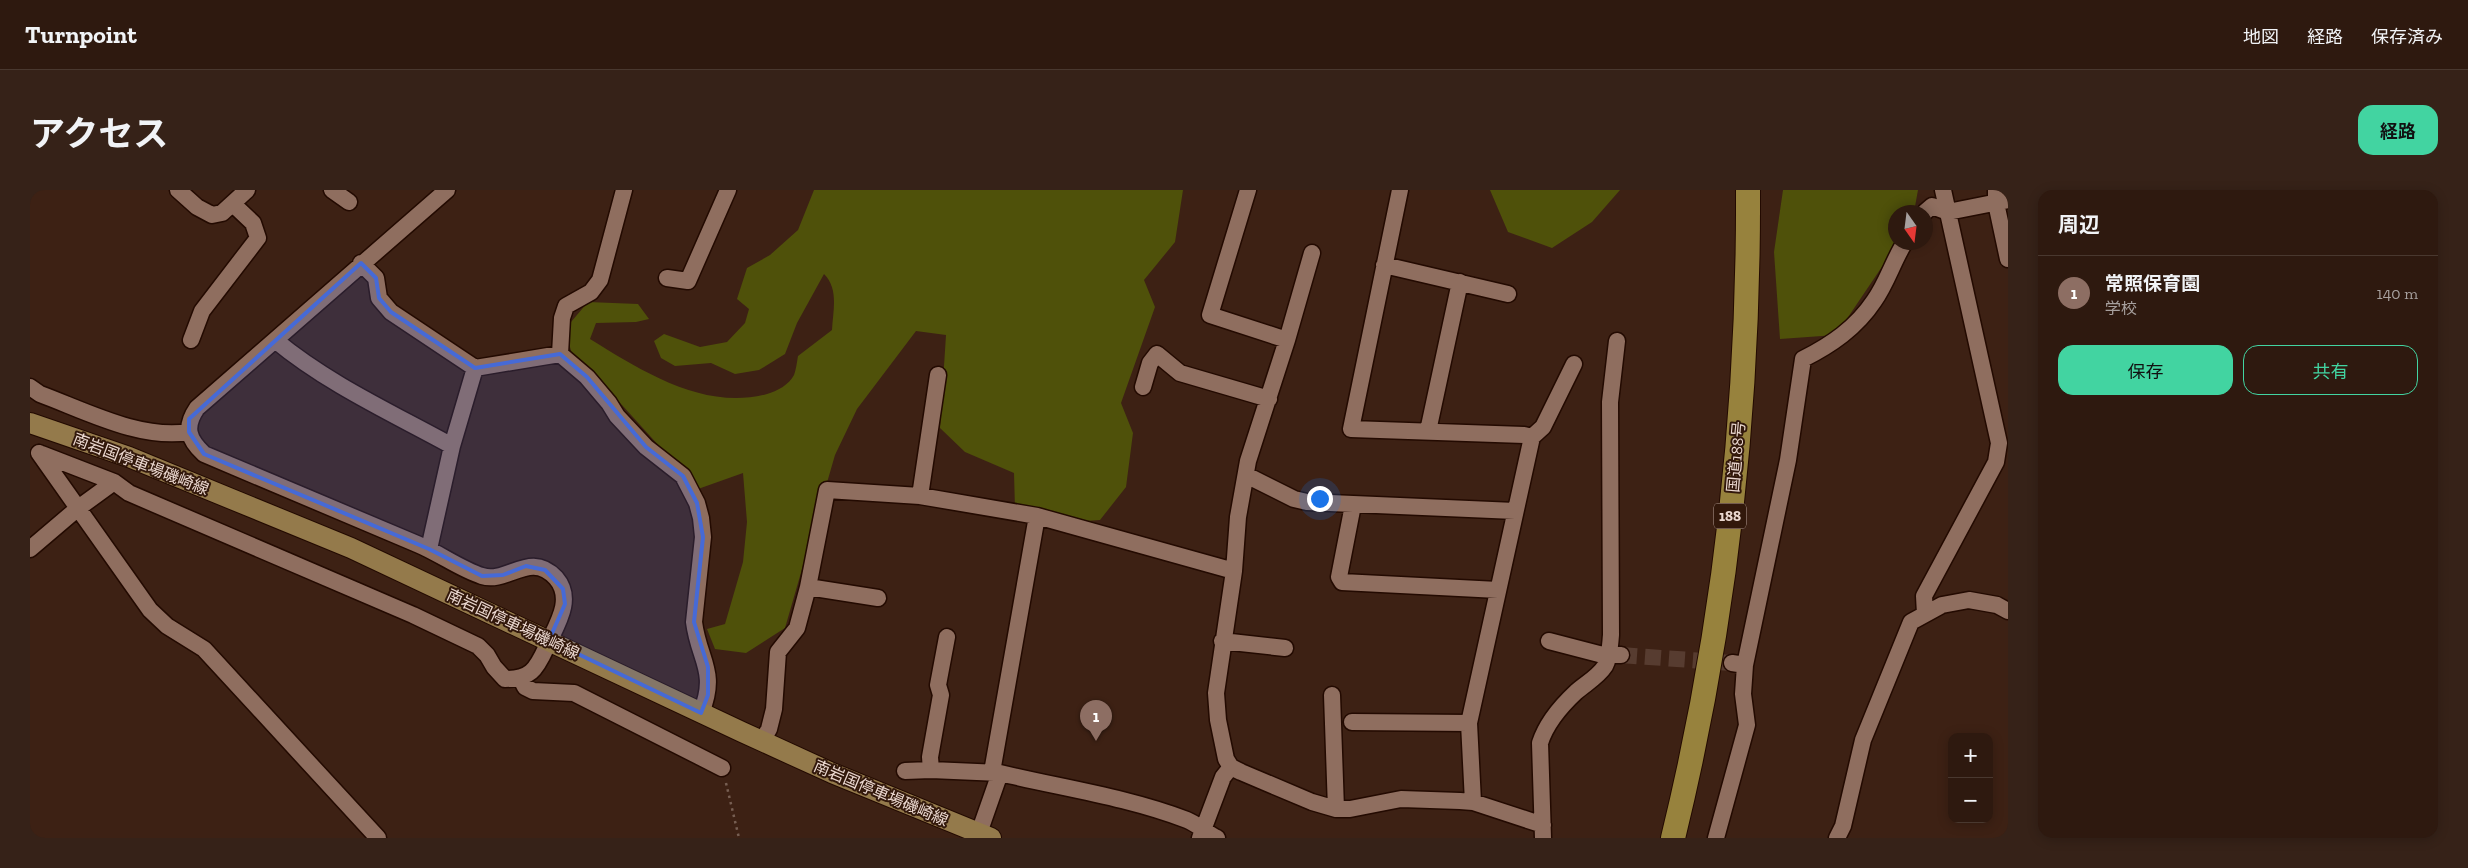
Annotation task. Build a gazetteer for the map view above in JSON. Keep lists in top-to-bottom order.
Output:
{
  "streets": {
    "highway": ["国道188号", "188"],
    "main road": ["南岩国停車場磯崎線"]
  },
  "north": "bottom",
  "page": {
    "header": "Turnpoint",
    "nav": ["地図", "経路", "保存済み"],
    "title": "アクセス",
    "buttons": [
      "経路",
      ["保存", "共有"]
    ],
    "heading": "周辺",
    "list": [
      {
        "mark": "1",
        "name": "常照保育園",
        "note": "学校",
        "value": "140 m"
      }
    ],
    "pins": "1",
    "map_buttons": ["+", "−"]
  }
}
